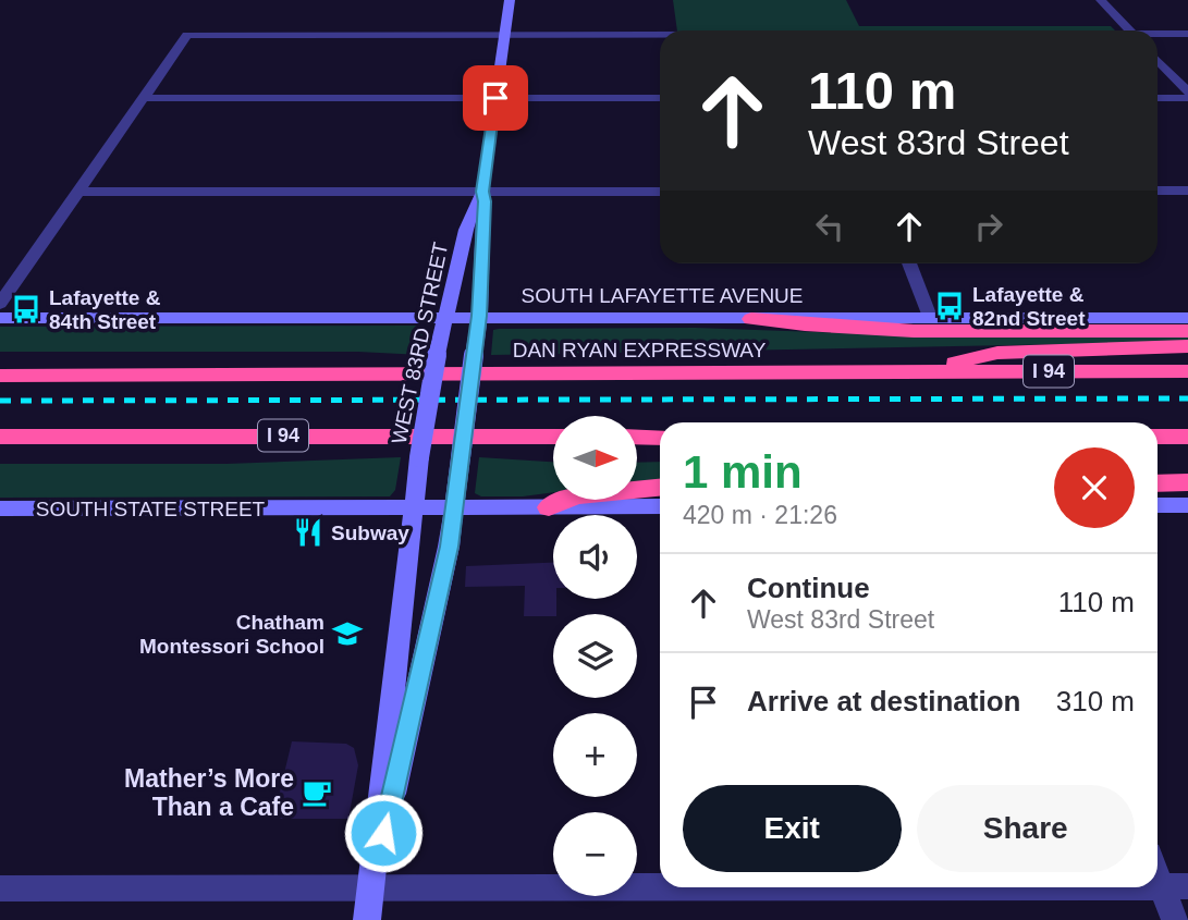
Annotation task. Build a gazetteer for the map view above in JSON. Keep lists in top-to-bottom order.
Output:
{
  "streets": {
    "highway": ["DAN RYAN EXPRESSWAY", "I 94"],
    "street": ["SOUTH LAFAYETTE AVENUE", "WEST 83RD STREET", "SOUTH STATE STREET"]
  },
  "crossings": [
    ["SOUTH LAFAYETTE AVENUE", "WEST 83RD STREET"],
    ["WEST 83RD STREET", "SOUTH STATE STREET"]
  ],
  "places": {
    "bus stop": ["Lafayette & 82nd Street", "Lafayette & 84th Street"],
    "restaurant": ["Subway"],
    "school or university": ["Chatham Montessori School"],
    "cafe": ["Mather’s More Than a Cafe"]
  },
  "north": "right",
  "page": {
    "turn": ["110 m", "West 83rd Street"],
    "map_buttons": ["+", "−"],
    "heading": ["1 min", "420 m · 21:26"],
    "list": [
      {
        "name": "Continue",
        "note": "West 83rd Street",
        "value": "110 m"
      },
      {
        "name": "Arrive at destination",
        "value": "310 m"
      }
    ],
    "buttons": ["Exit", "Share"]
  }
}
